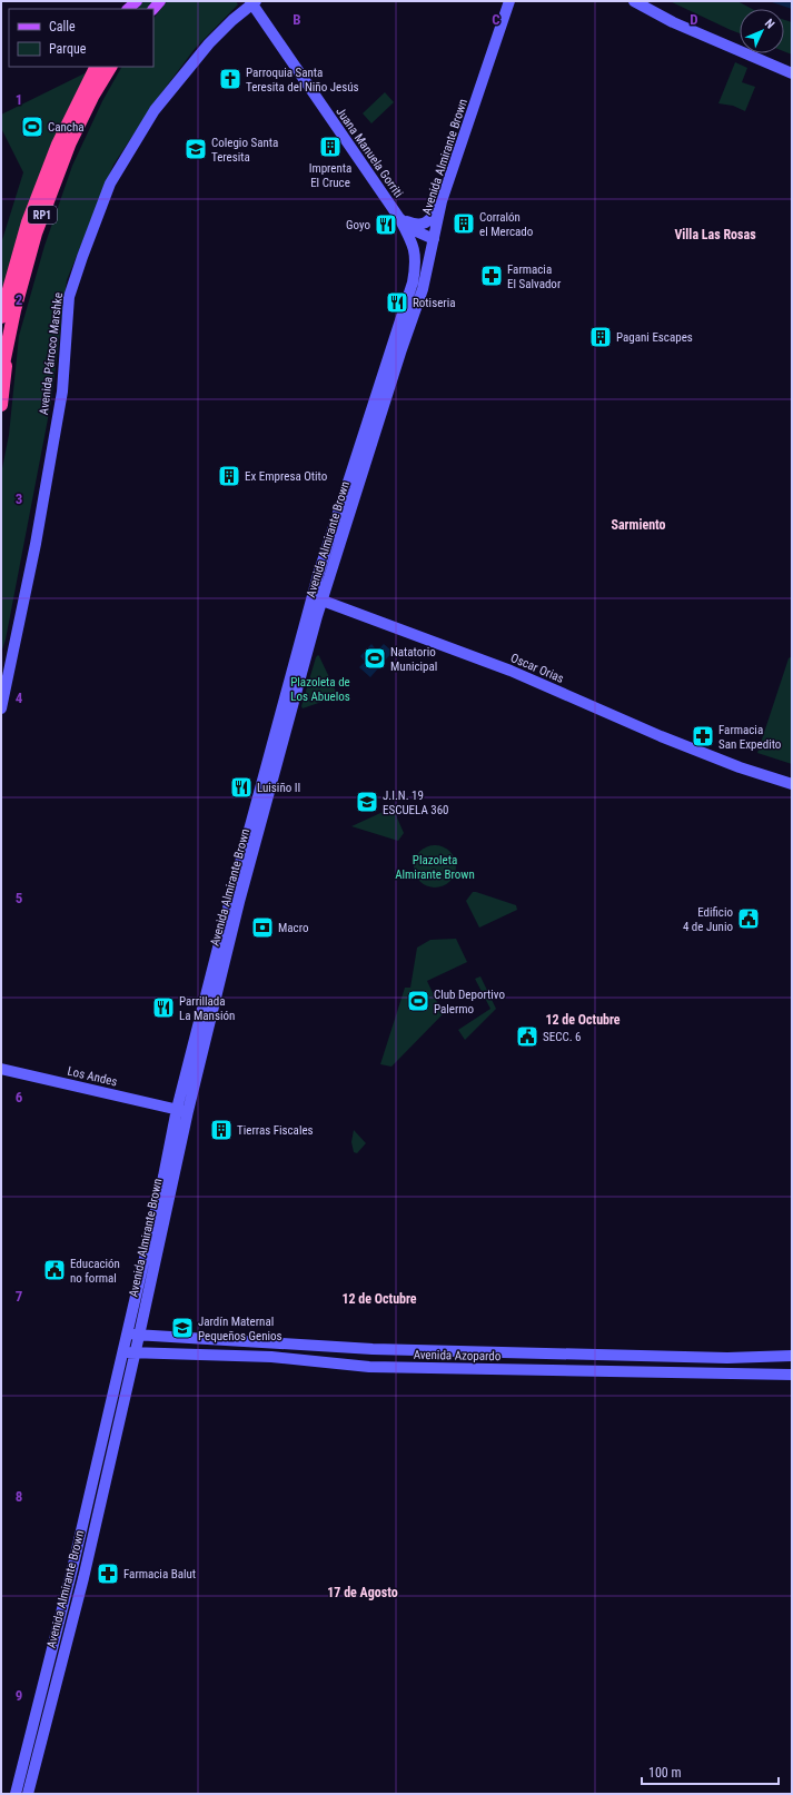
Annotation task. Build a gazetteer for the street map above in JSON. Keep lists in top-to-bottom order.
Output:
{
  "streets": {
    "highway": ["RP1"],
    "main road": [
      "Juana Manuela Gorriti",
      "Avenida Almirante Brown",
      "Avenida Párroco Marshke",
      "Oscar Orias",
      "Los Andes",
      "Avenida Azopardo"
    ]
  },
  "crossings": [
    ["Juana Manuela Gorriti", "Avenida Almirante Brown"],
    ["Juana Manuela Gorriti", "Avenida Párroco Marshke"],
    ["Avenida Almirante Brown", "Oscar Orias"],
    ["Avenida Almirante Brown", "Los Andes"],
    ["Avenida Almirante Brown", "Avenida Azopardo"]
  ],
  "districts": [
    "Villa Las Rosas",
    "Sarmiento",
    "12 de Octubre",
    "12 de Octubre",
    "17 de Agosto"
  ],
  "parks": ["Plazoleta de Los Abuelos", "Plazoleta Almirante Brown"],
  "places": {
    "church": ["Parroquia Santa Teresita del Niño Jesús"],
    "sports": ["Cancha", "Natatorio Municipal", "Club Deportivo Palermo"],
    "building": [
      "Imprenta El Cruce",
      "Corralón el Mercado",
      "Pagani Escapes",
      "Ex Empresa Otito",
      "Tierras Fiscales"
    ],
    "school or university": ["Colegio Santa Teresita", "J.I.N. 19 ESCUELA 360", "Jardín Maternal Pequeños Genios"],
    "restaurant": [
      "Goyo",
      "Rotiseria",
      "Luisiño II",
      "Parrillada La Mansión"
    ],
    "pharmacy": ["Farmacia El Salvador", "Farmacia San Expedito", "Farmacia Balut"],
    "public building": ["Edificio 4 de Junio", "SECC. 6", "Educación no formal"],
    "bank": ["Macro"]
  },
  "legend": ["Calle", "Parque"],
  "scale_bar": "100 m",
  "north": "top right",
  "grid": {
    "columns": ["B", "C", "D"],
    "rows": [
      "1",
      "2",
      "3",
      "4",
      "5",
      "6",
      "7",
      "8",
      "9"
    ]
  }
}
